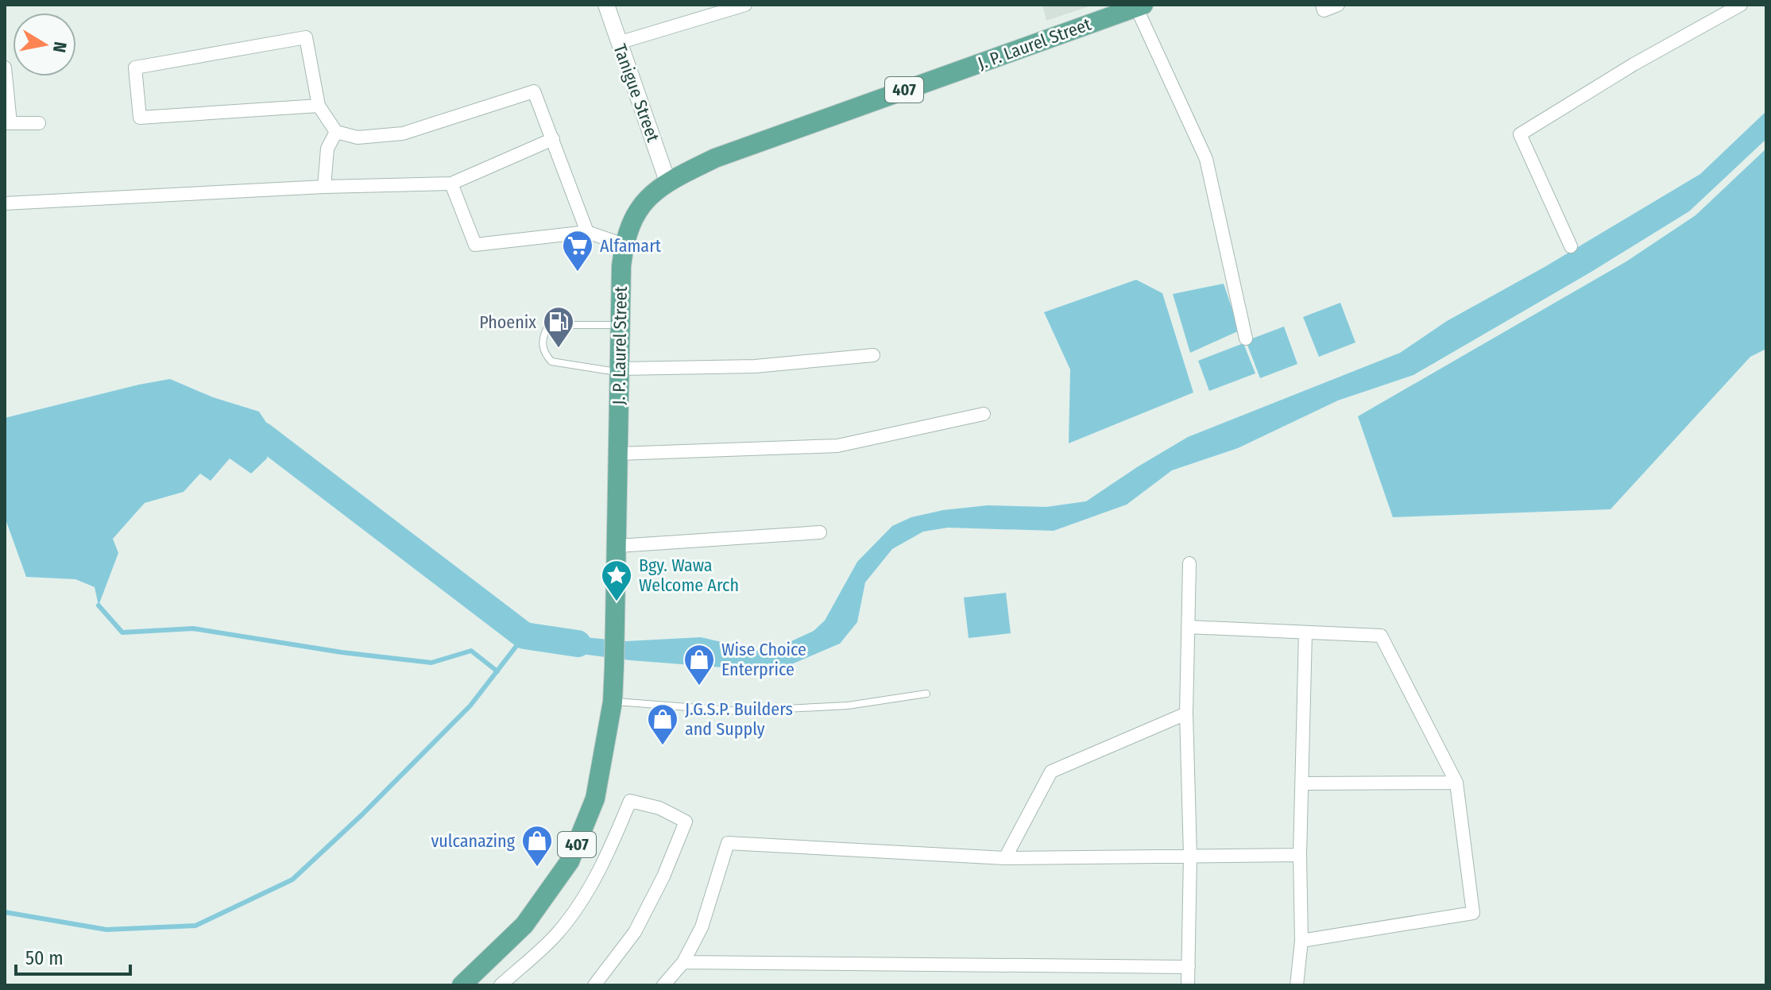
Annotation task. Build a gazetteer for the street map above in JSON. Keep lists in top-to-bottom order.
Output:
{
  "streets": {
    "main road": ["J. P. Laurel Street", "407"],
    "street": ["Tanigue Street"]
  },
  "crossings": [
    ["J. P. Laurel Street", "Tanigue Street"]
  ],
  "places": {
    "supermarket": ["Alfamart"],
    "fuel station": ["Phoenix"],
    "place": ["Bgy. Wawa Welcome Arch"],
    "shop": ["Wise Choice Enterprice", "J.G.S.P. Builders and Supply", "vulcanazing"]
  },
  "scale_bar": "50 m",
  "north": "right"
}
